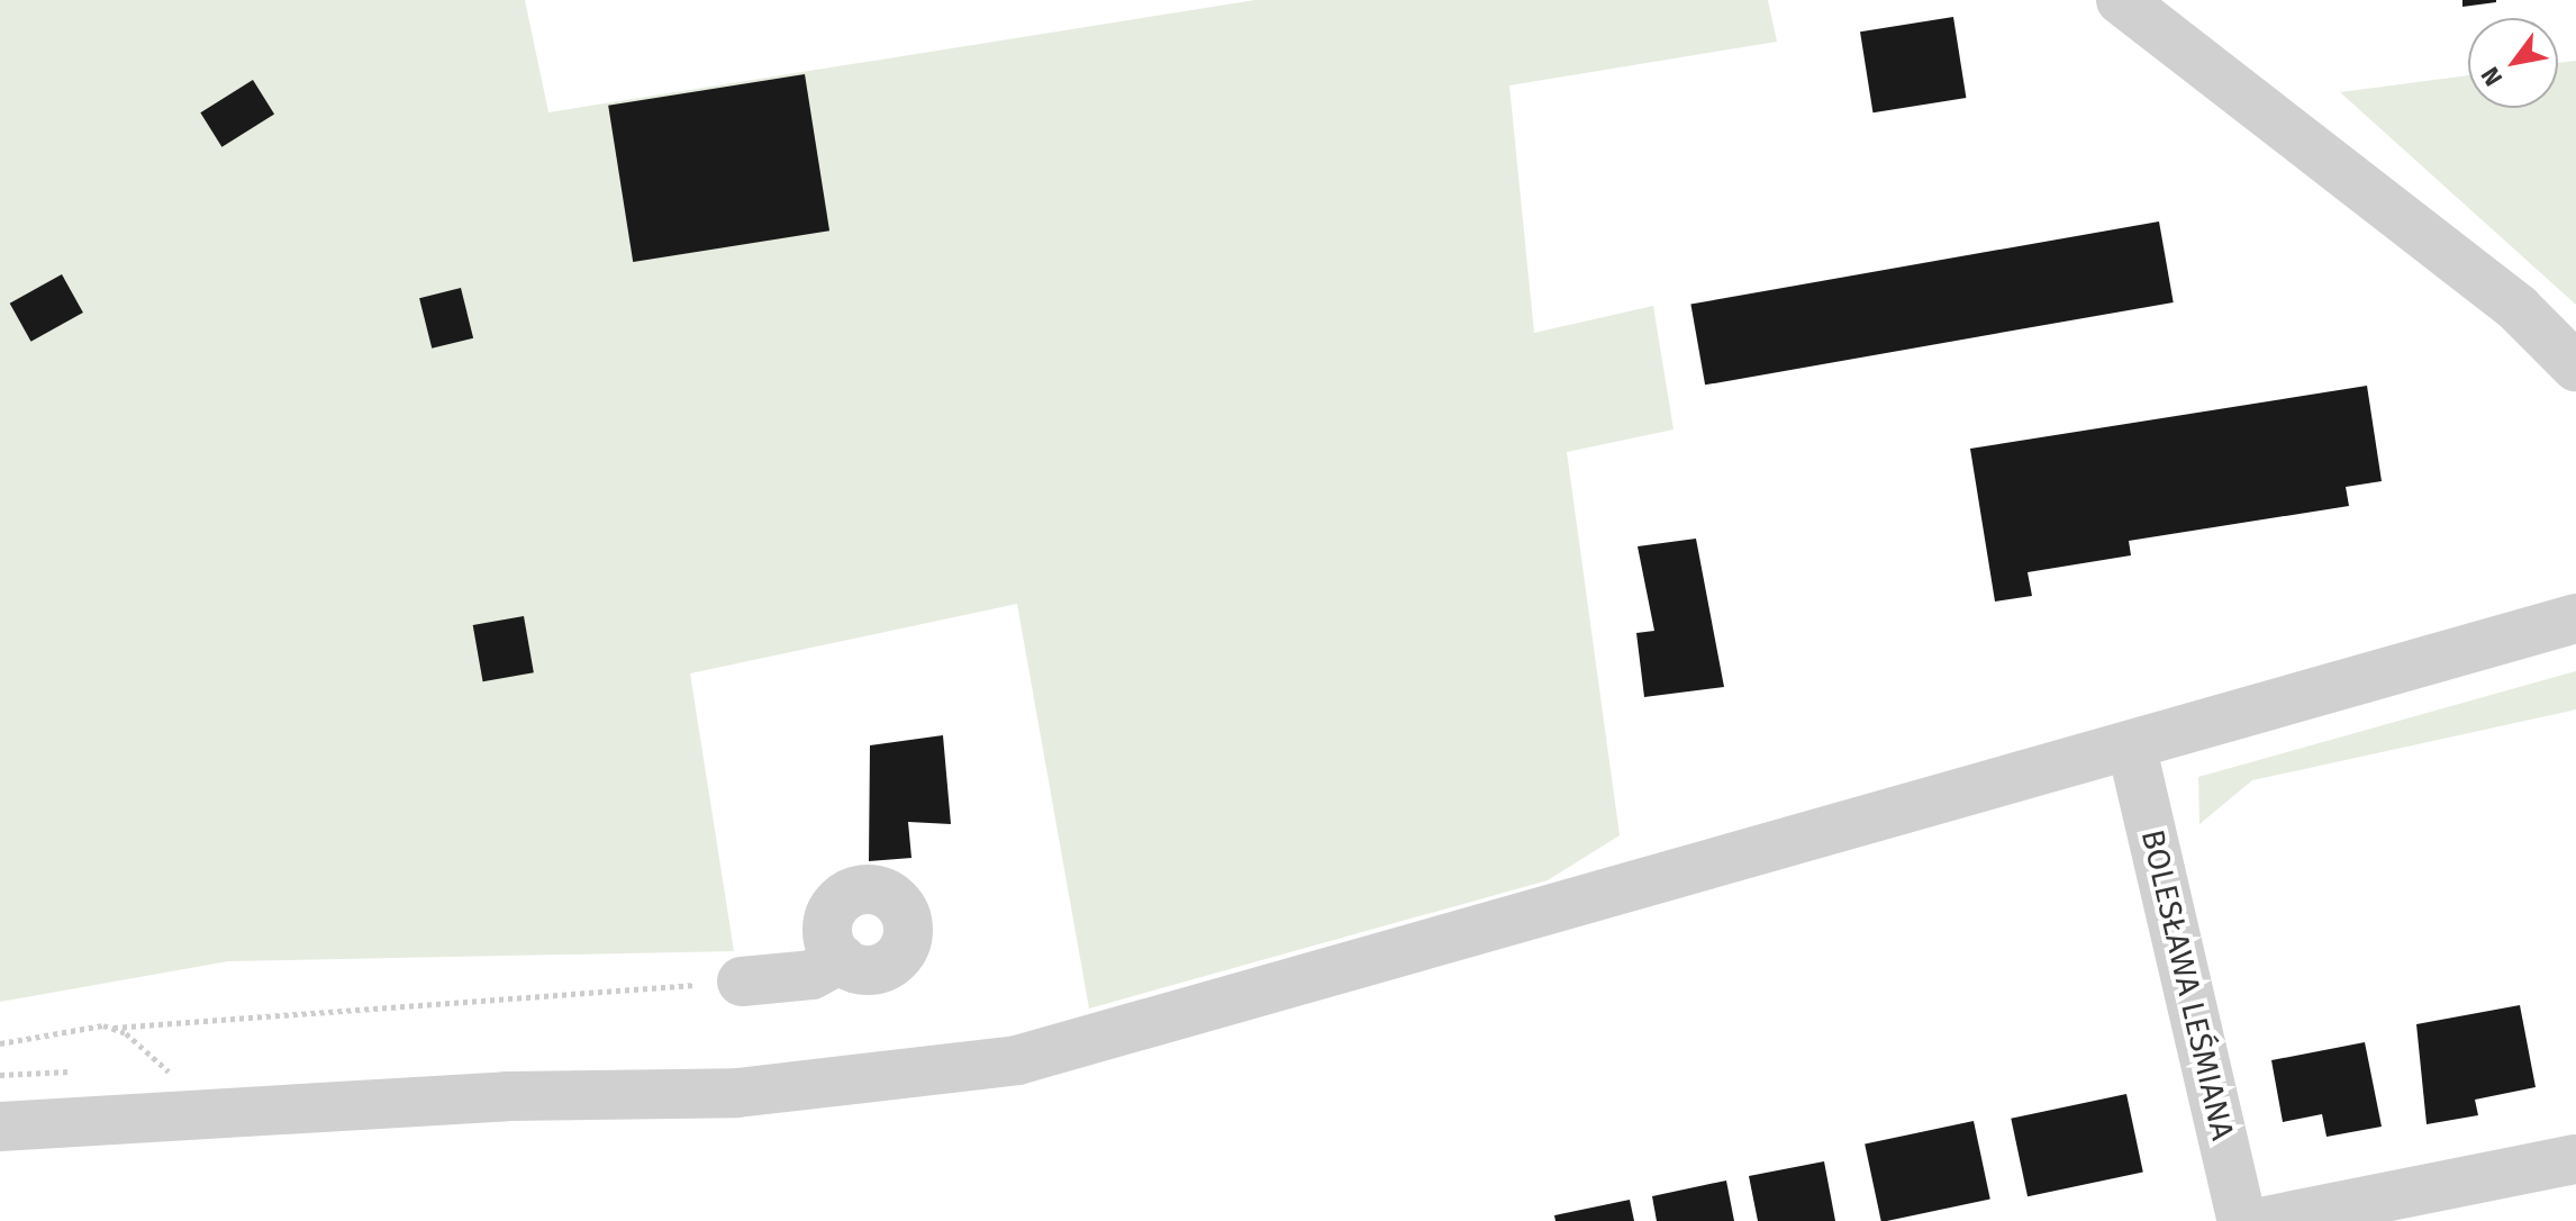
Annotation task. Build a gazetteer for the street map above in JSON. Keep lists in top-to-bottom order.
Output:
{
  "streets": {
    "street": ["BOLESŁAWA LEŚMIANA"]
  },
  "north": "bottom left"
}
